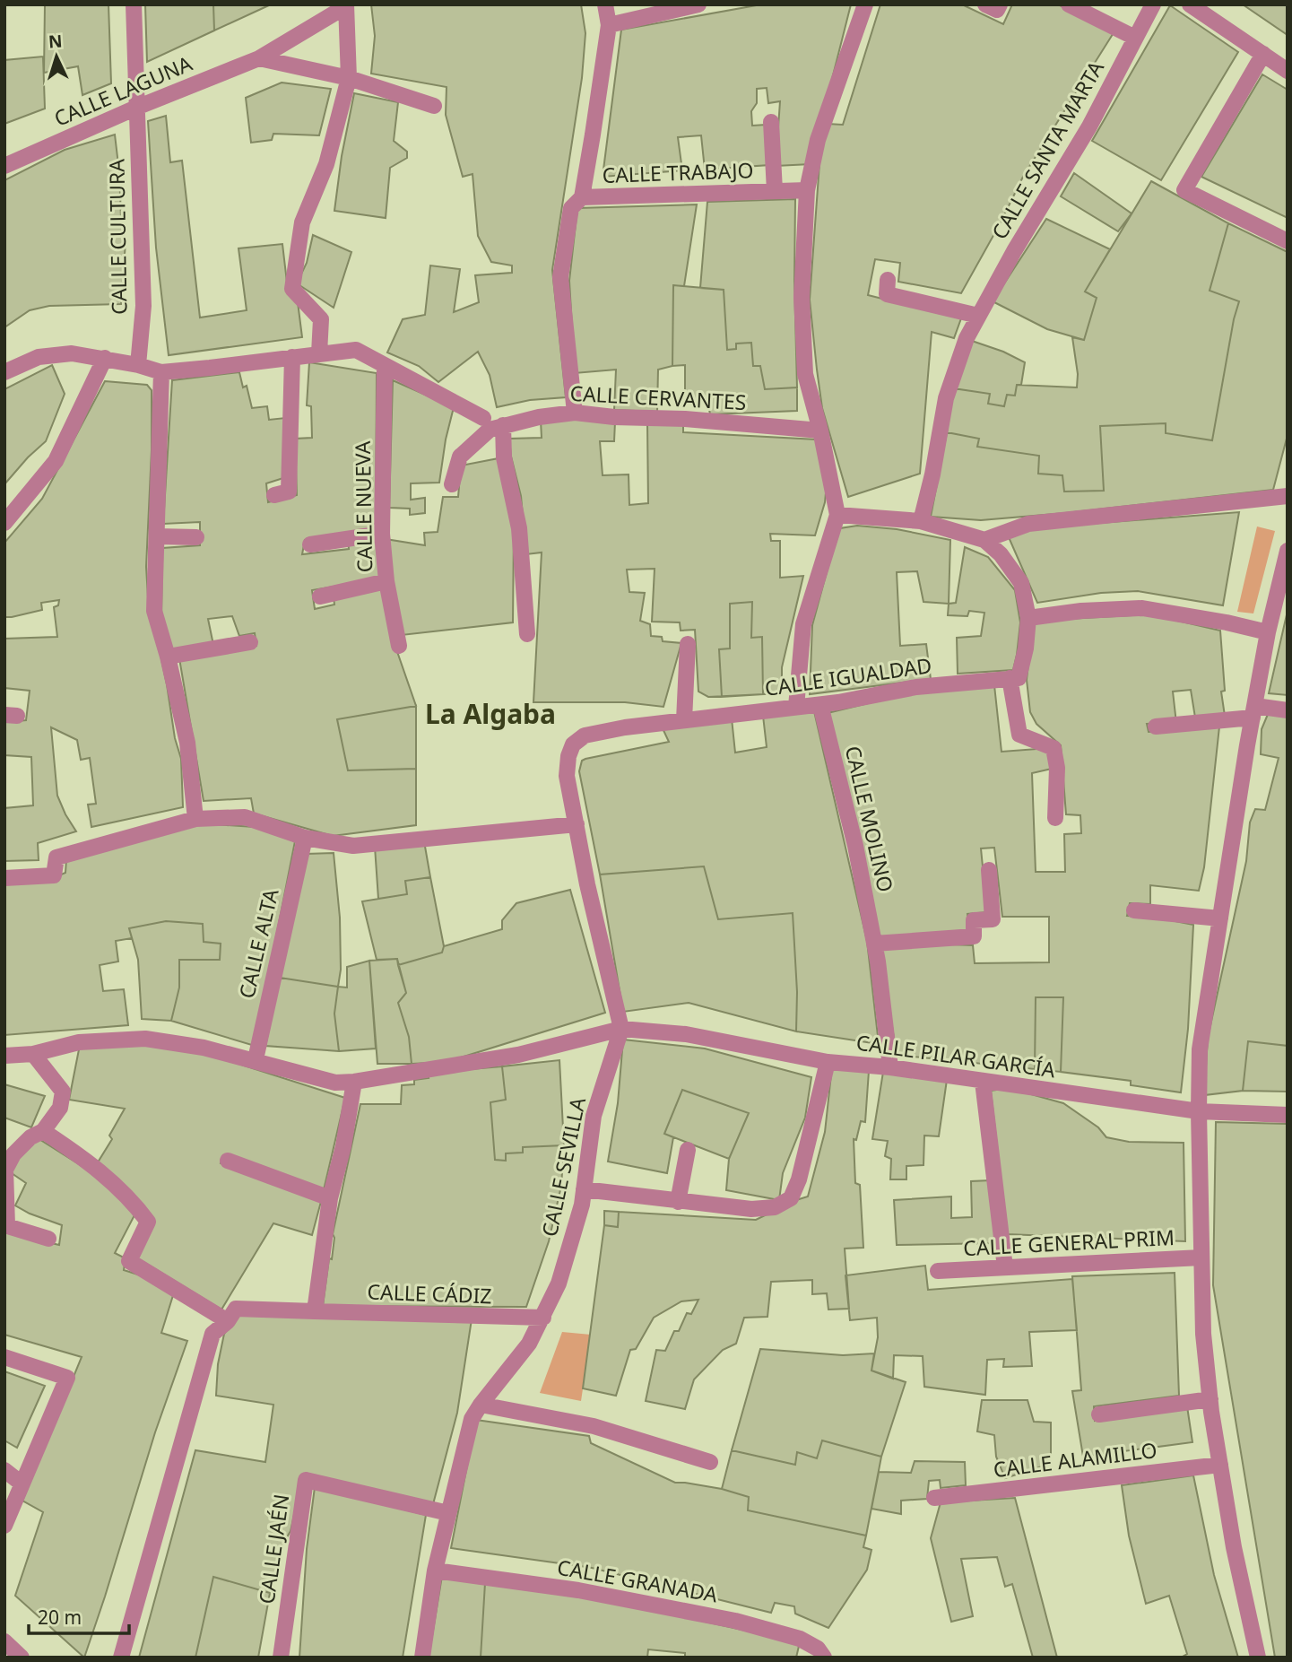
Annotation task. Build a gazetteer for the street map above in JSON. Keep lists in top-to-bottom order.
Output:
{
  "streets": {
    "street": [
      "CALLE LAGUNA",
      "CALLE SANTA MARTA",
      "CALLE TRABAJO",
      "CALLE CULTURA",
      "CALLE CERVANTES",
      "CALLE NUEVA",
      "CALLE IGUALDAD",
      "CALLE MOLINO",
      "CALLE ALTA",
      "CALLE PILAR GARCÍA",
      "CALLE SEVILLA",
      "CALLE GENERAL PRIM",
      "CALLE CÁDIZ",
      "CALLE ALAMILLO",
      "CALLE JAÉN",
      "CALLE GRANADA"
    ]
  },
  "crossings": [
    ["CALLE LAGUNA", "CALLE CULTURA"],
    ["CALLE IGUALDAD", "CALLE MOLINO"],
    ["CALLE MOLINO", "CALLE PILAR GARCÍA"],
    ["CALLE ALTA", "CALLE PILAR GARCÍA"],
    ["CALLE PILAR GARCÍA", "CALLE SEVILLA"],
    ["CALLE SEVILLA", "CALLE CÁDIZ"],
    ["CALLE SEVILLA", "CALLE JAÉN"],
    ["CALLE SEVILLA", "CALLE GRANADA"]
  ],
  "districts": ["La Algaba"],
  "scale_bar": "20 m",
  "north": "top"
}
